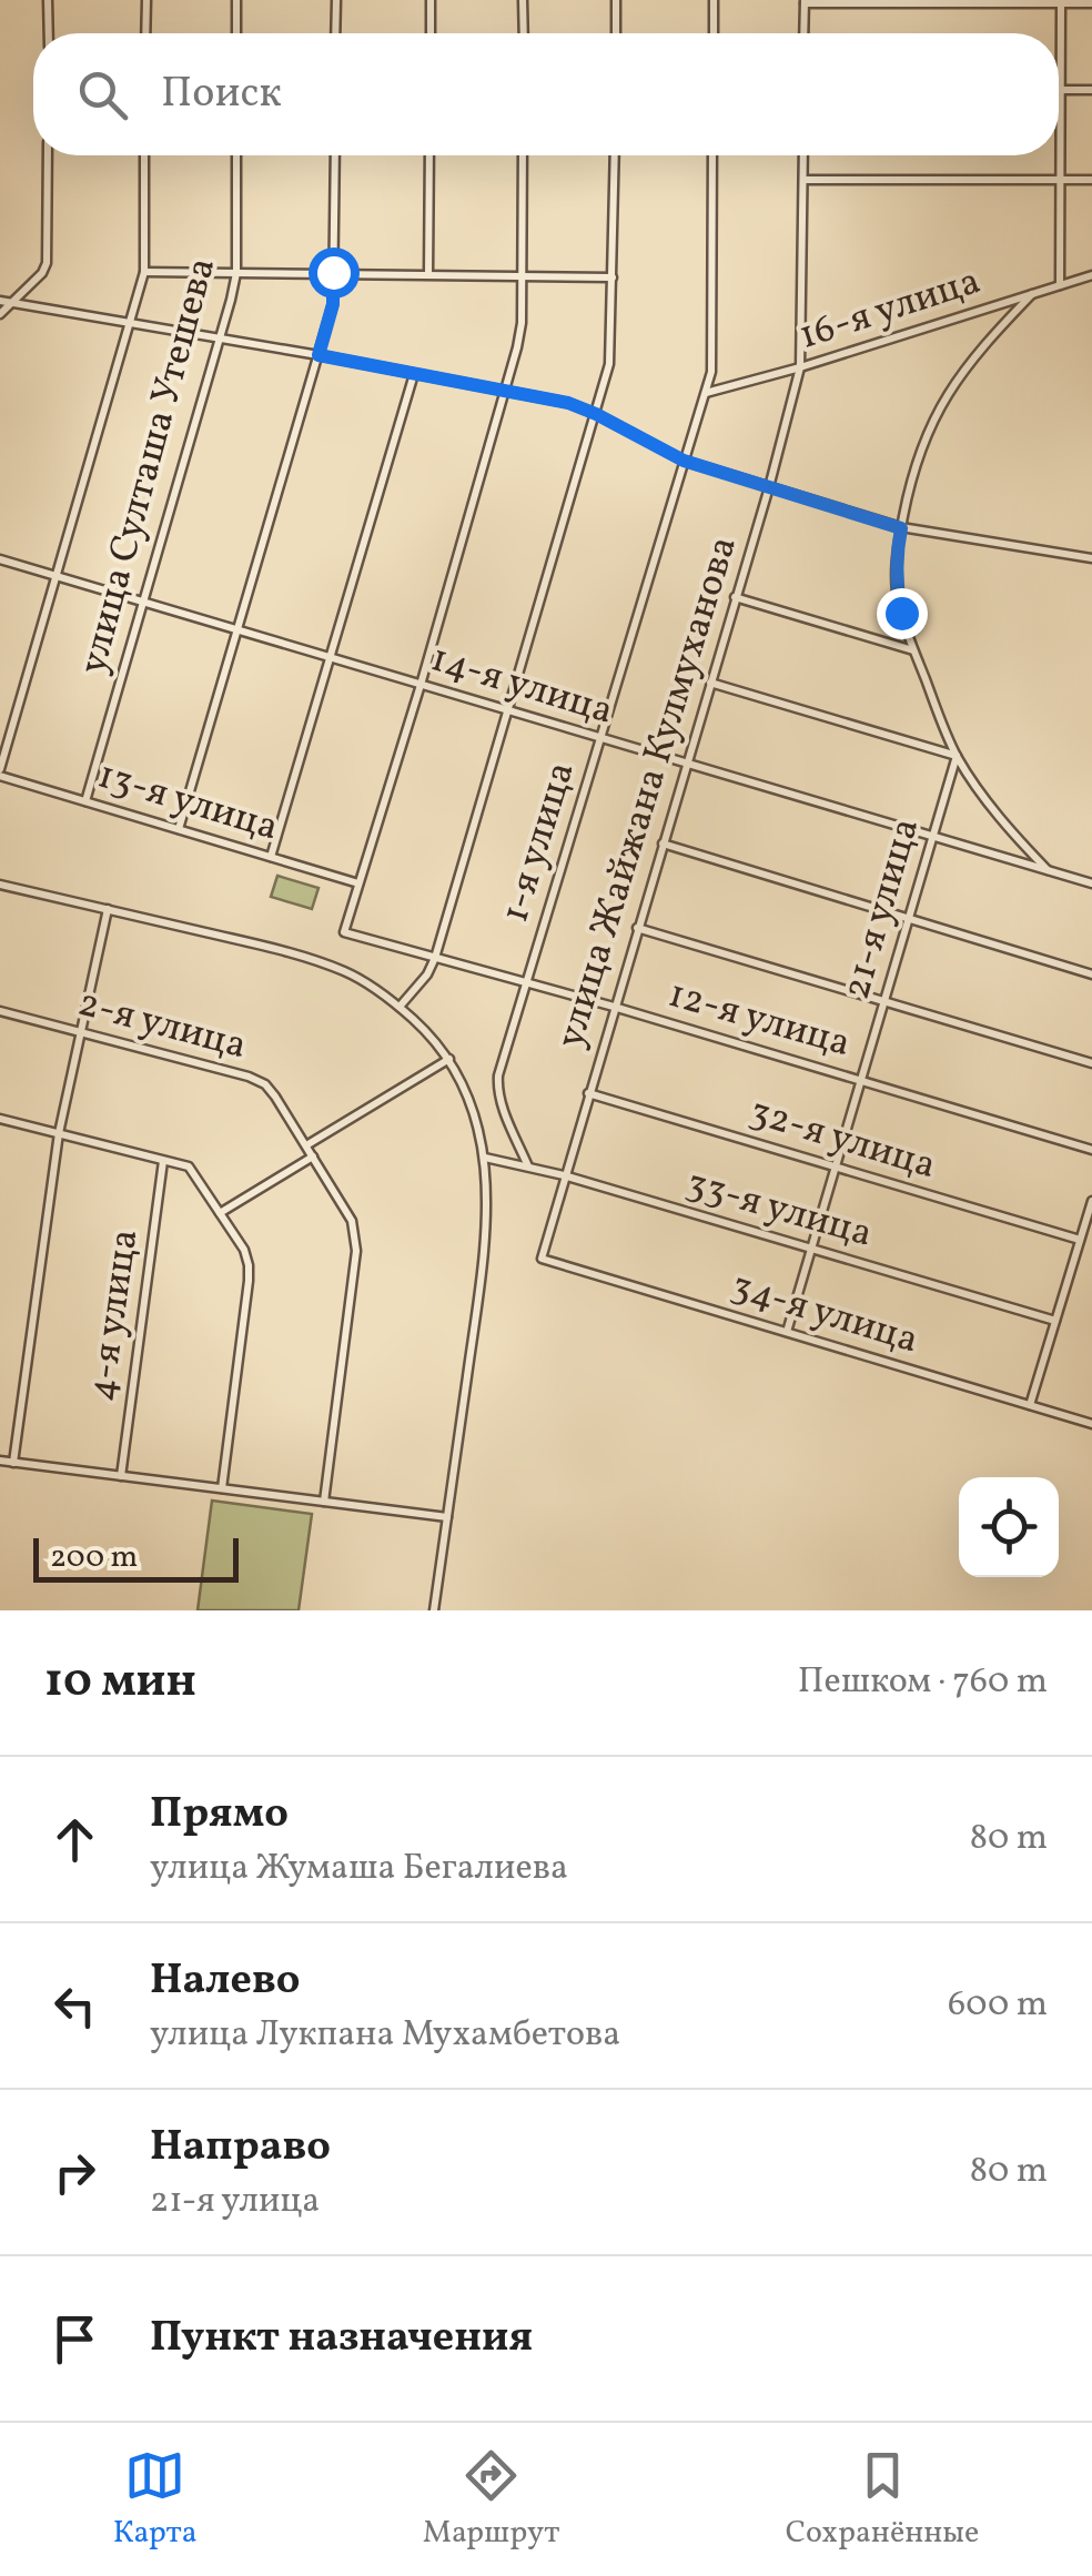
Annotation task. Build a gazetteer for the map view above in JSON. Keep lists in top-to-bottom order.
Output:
{
  "streets": {
    "street": [
      "16-я улица",
      "улица Султаша Утешева",
      "14-я улица",
      "улица Жайжана Кулмуханова",
      "13-я улица",
      "1-я улица",
      "21-я улица",
      "12-я улица",
      "2-я улица",
      "32-я улица",
      "33-я улица",
      "34-я улица",
      "4-я улица"
    ]
  },
  "crossings": [
    ["16-я улица", "улица Жайжана Кулмуханова"],
    ["16-я улица", "1-я улица"],
    ["улица Султаша Утешева", "14-я улица"],
    ["улица Султаша Утешева", "13-я улица"],
    ["14-я улица", "улица Жайжана Кулмуханова"],
    ["14-я улица", "1-я улица"],
    ["14-я улица", "21-я улица"],
    ["улица Жайжана Кулмуханова", "12-я улица"],
    ["улица Жайжана Кулмуханова", "32-я улица"],
    ["улица Жайжана Кулмуханова", "33-я улица"],
    ["улица Жайжана Кулмуханова", "34-я улица"],
    ["13-я улица", "12-я улица"],
    ["1-я улица", "12-я улица"],
    ["1-я улица", "33-я улица"],
    ["21-я улица", "12-я улица"],
    ["21-я улица", "32-я улица"],
    ["21-я улица", "33-я улица"],
    ["21-я улица", "34-я улица"]
  ],
  "scale_bar": "200 m",
  "page": {
    "search": "Поиск",
    "scale": "200 m",
    "heading": ["10 мин", "Пешком · 760 m"],
    "list": [
      ["Прямо", "улица Жумаша Бегалиева", "80 m"],
      ["Налево", "улица Лукпана Мухамбетова", "600 m"],
      ["Направо", "21-я улица", "80 m"],
      "Пункт назначения"
    ],
    "nav": ["Карта", "Маршрут", "Сохранённые"]
  }
}
